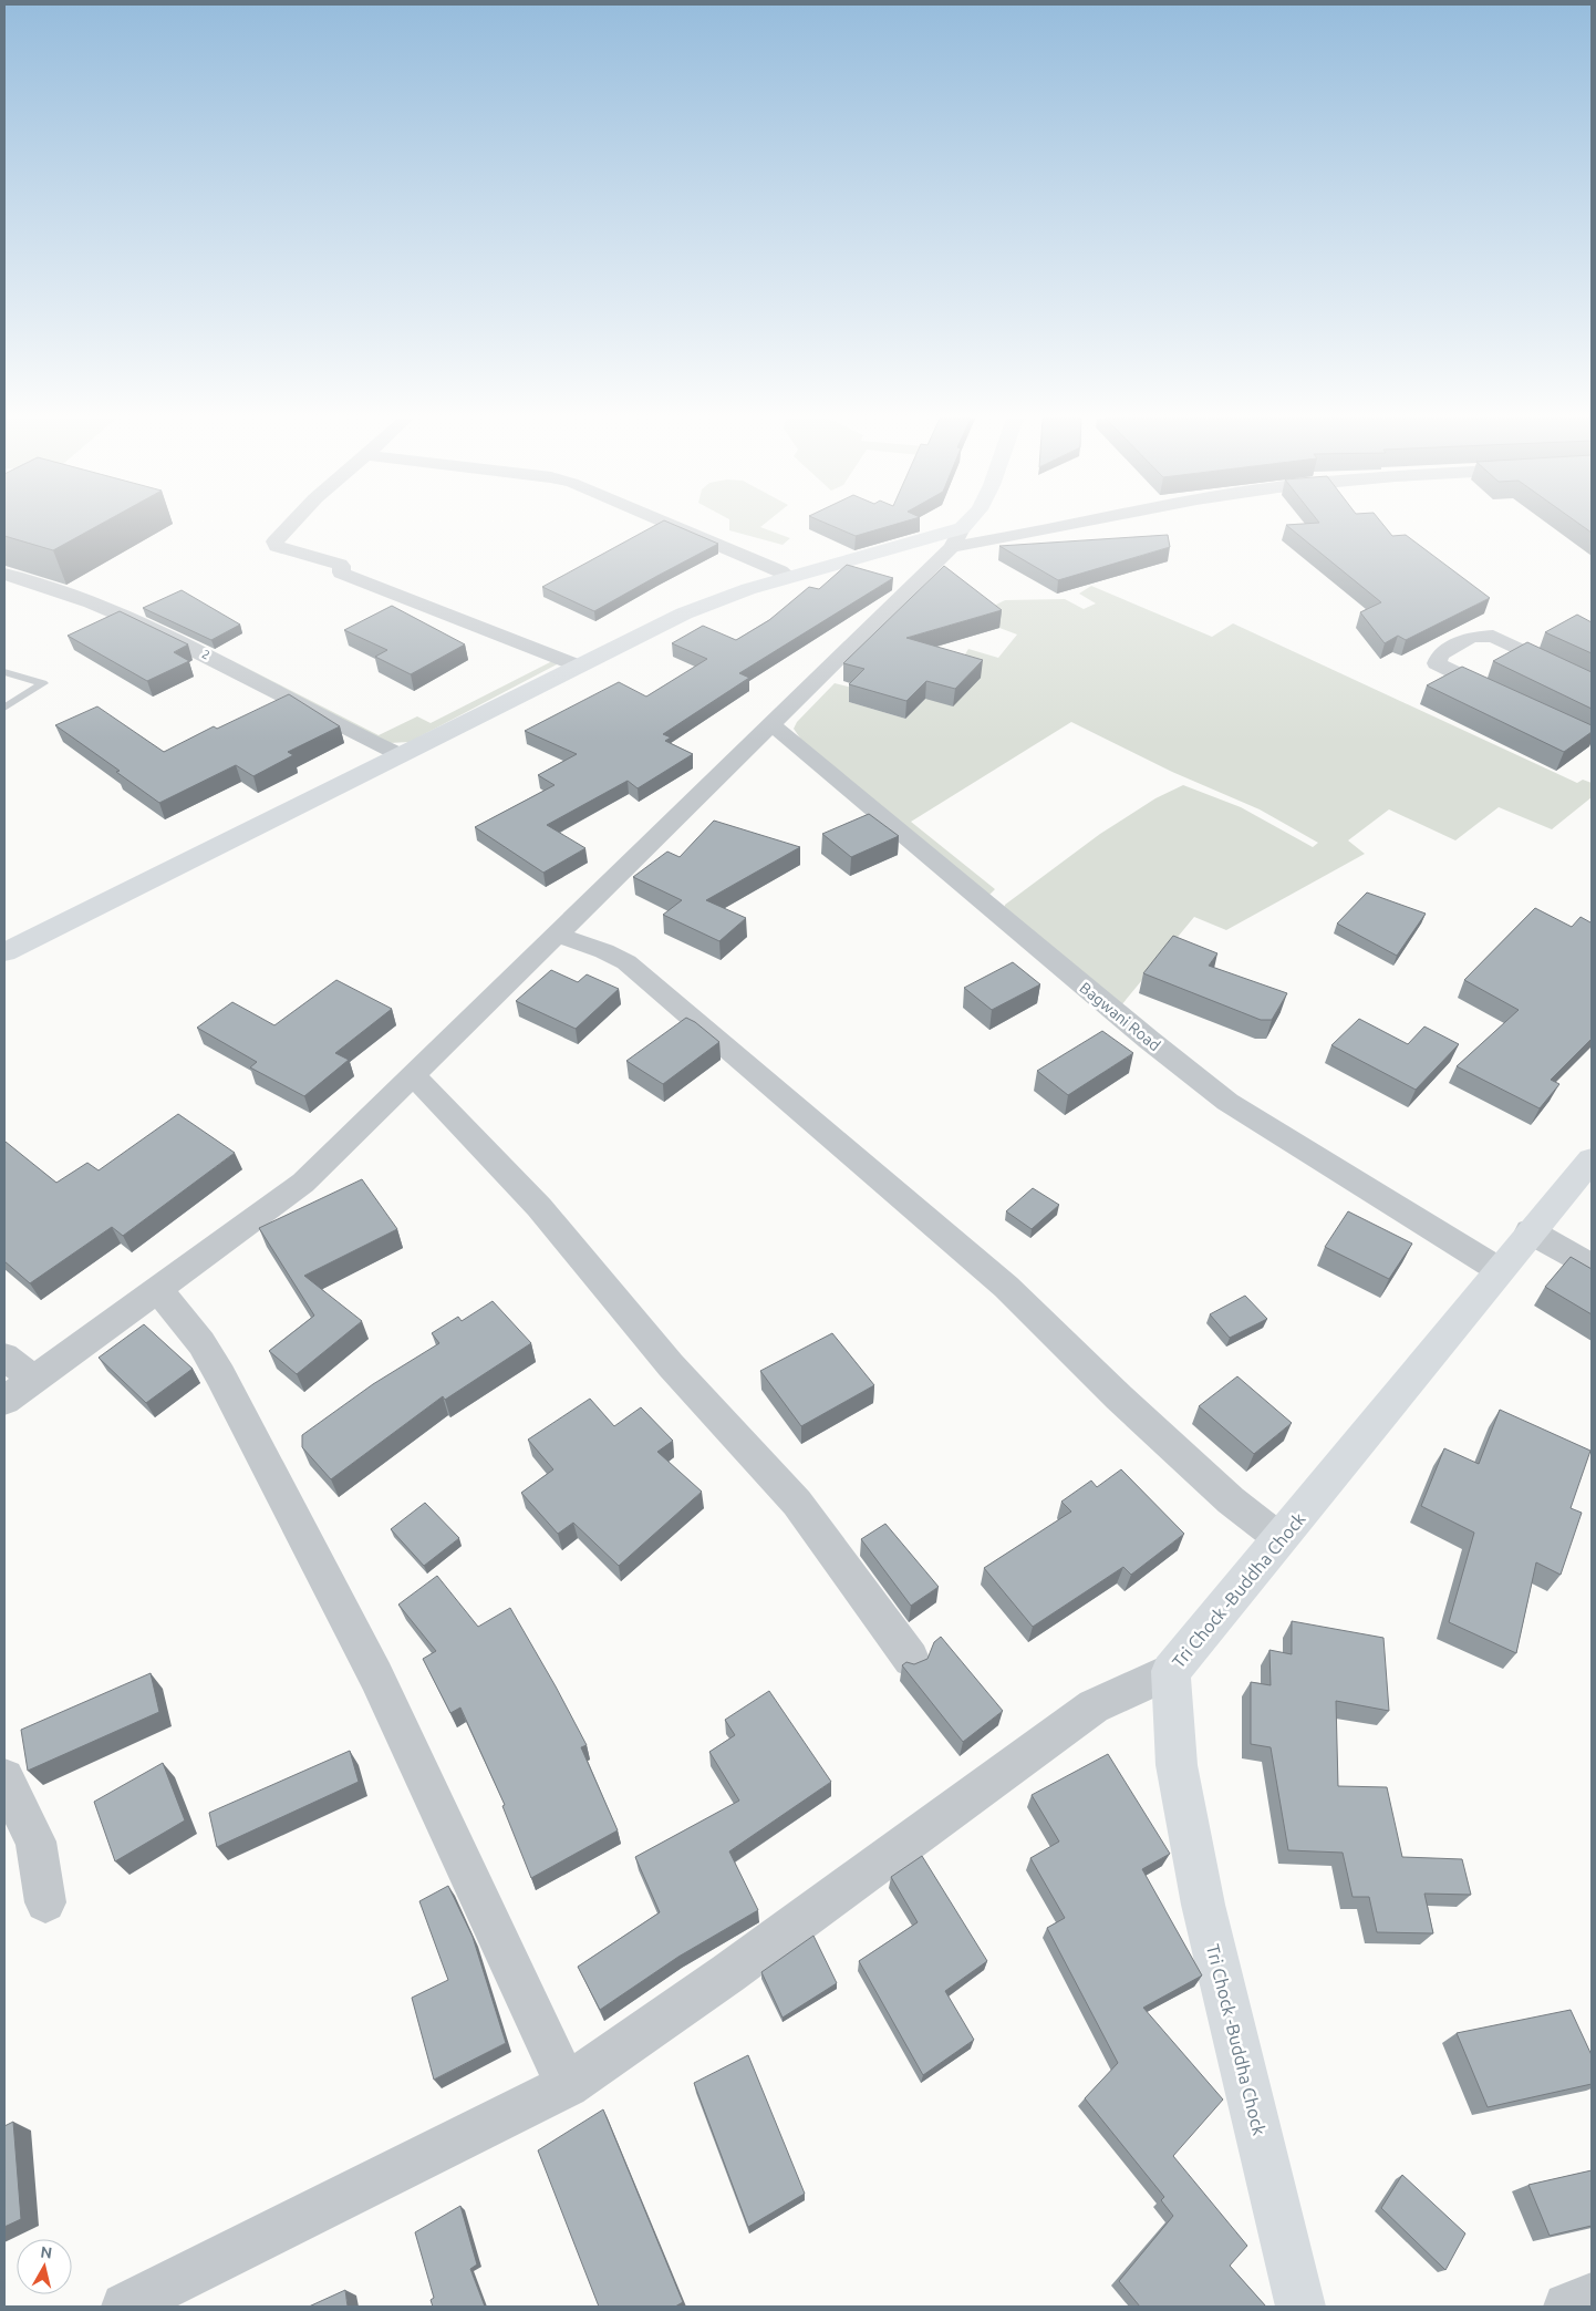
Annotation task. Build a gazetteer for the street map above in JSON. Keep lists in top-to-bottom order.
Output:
{
  "streets": {
    "main road": ["Tri Chock -Buddha Chock"],
    "street": ["2", "Bagwani Road"]
  },
  "crossings": [
    ["Bagwani Road", "Tri Chock -Buddha Chock"]
  ],
  "north": "top"
}
